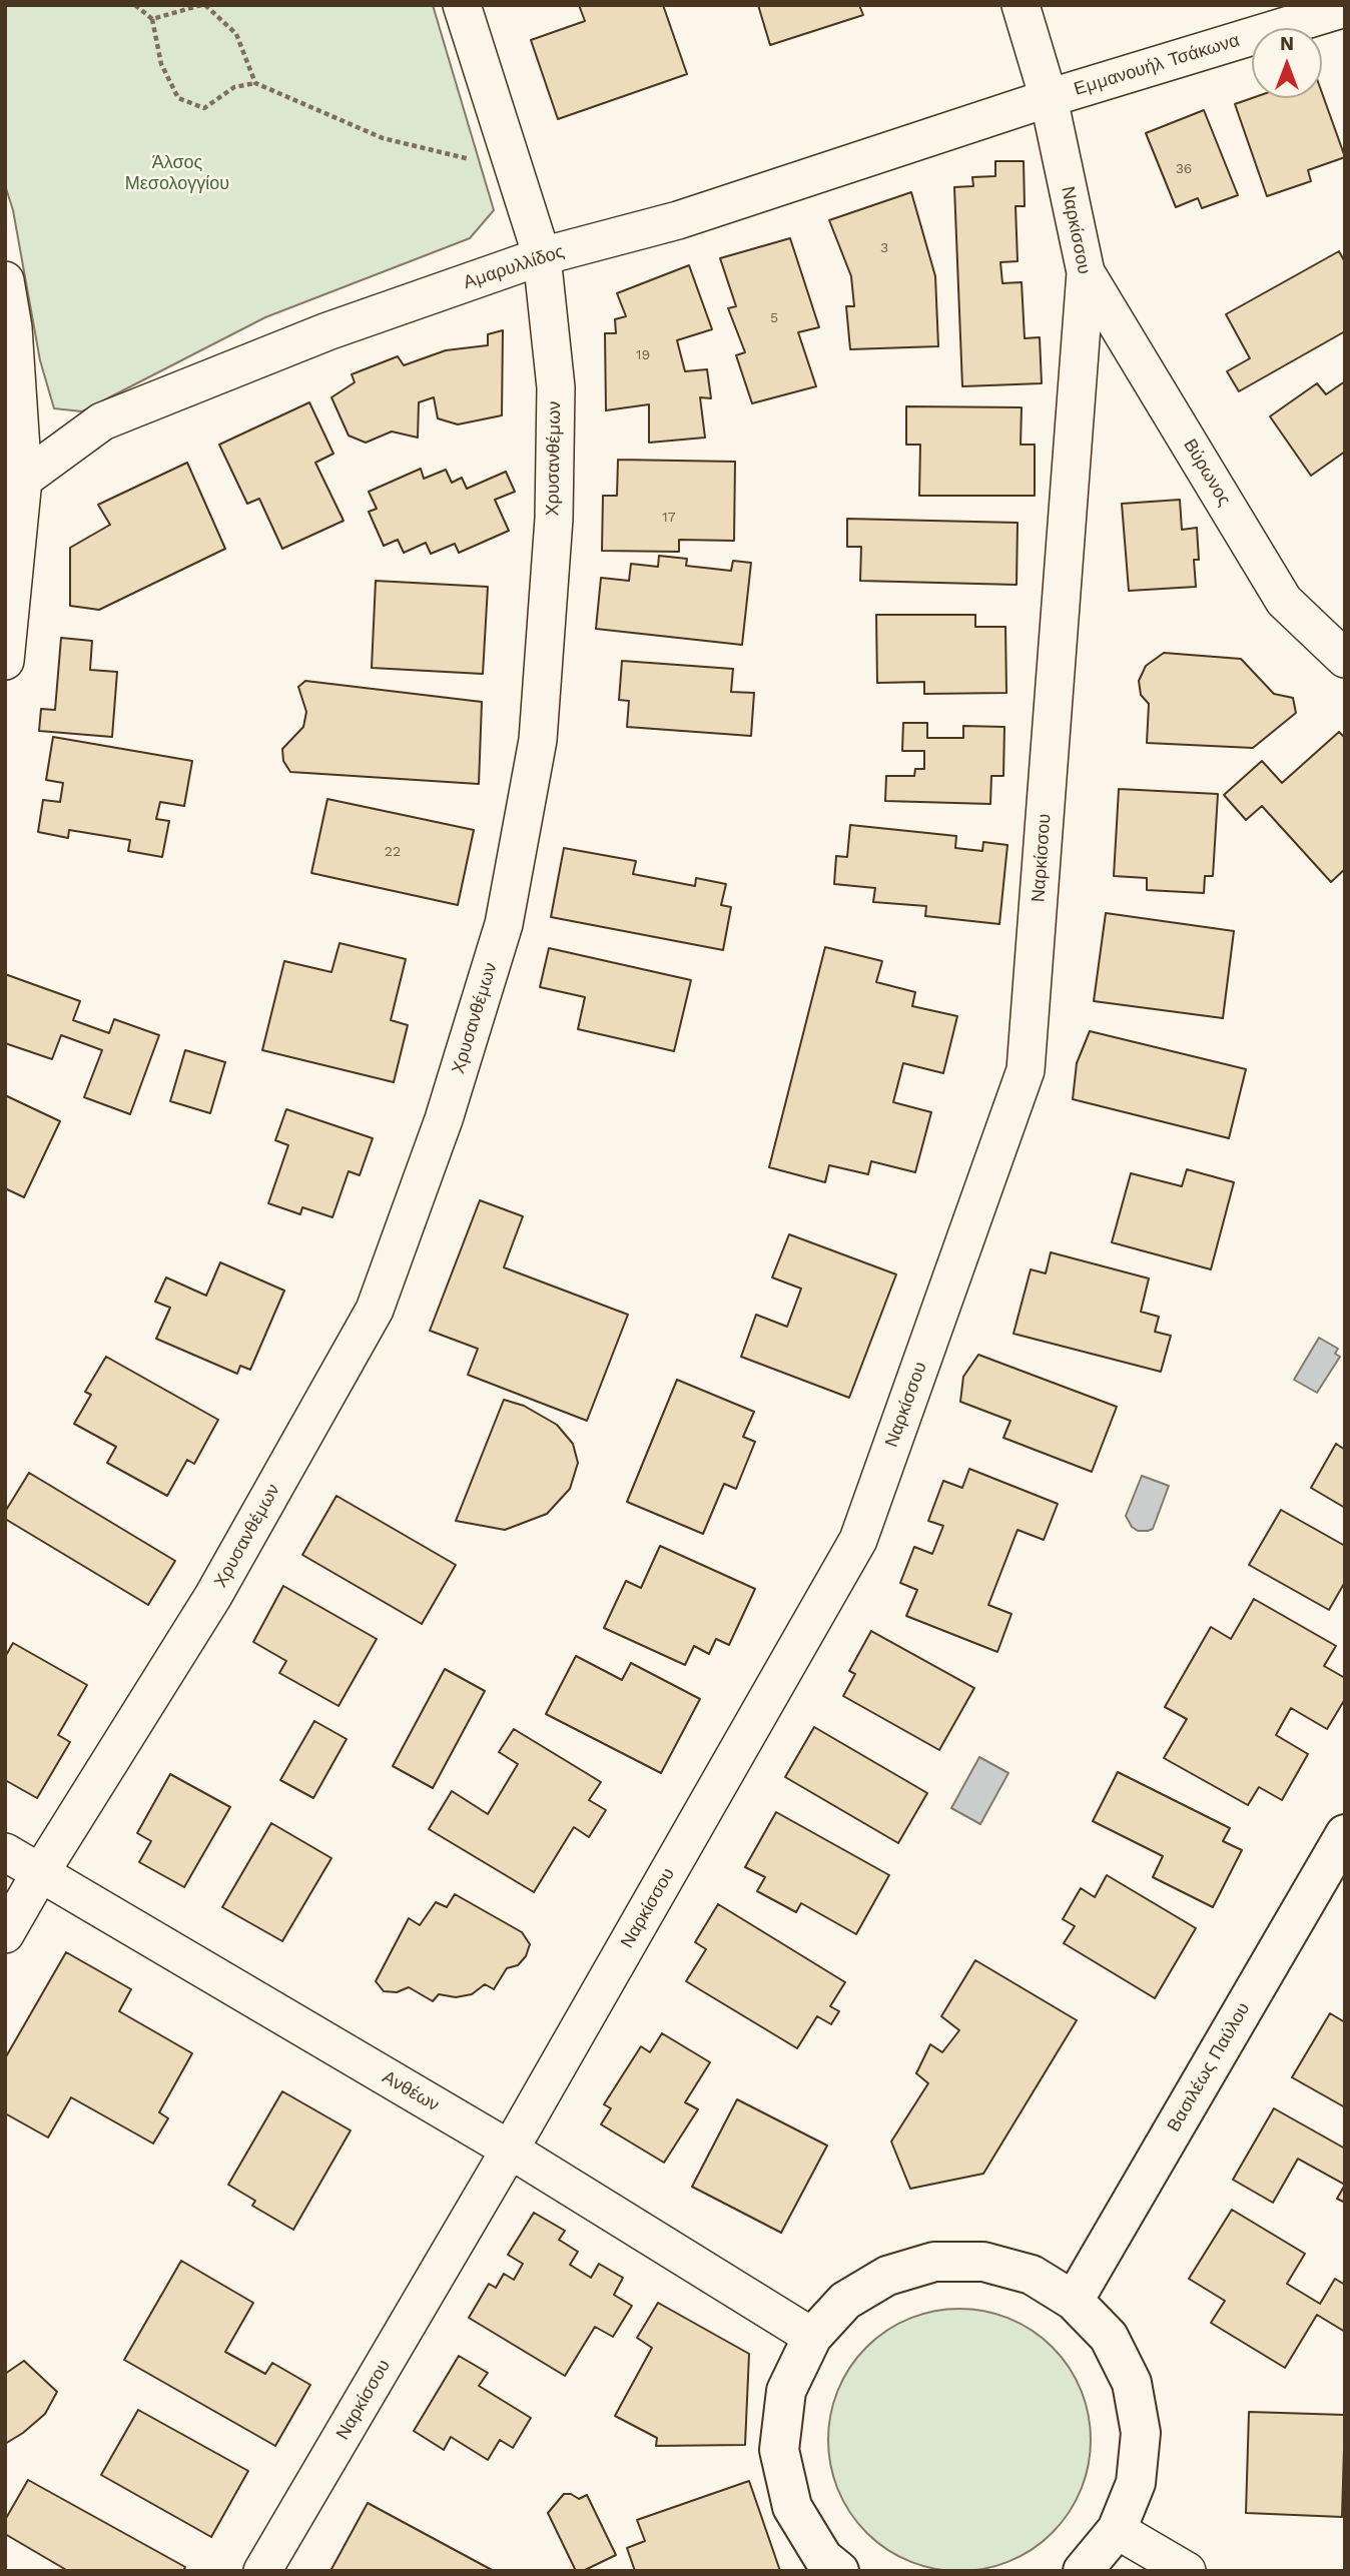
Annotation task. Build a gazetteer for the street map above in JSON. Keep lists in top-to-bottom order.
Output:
{
  "streets": {
    "street": [
      "Εμμανουήλ Τσάκωνα",
      "Ναρκίσσου",
      "Αμαρυλλίδος",
      "Χρυσανθέμων",
      "Βύρωνος",
      "Βασιλέως Παύλου",
      "Ανθέων"
    ]
  },
  "crossings": [
    ["Εμμανουήλ Τσάκωνα", "Ναρκίσσου"],
    ["Εμμανουήλ Τσάκωνα", "Αμαρυλλίδος"],
    ["Ναρκίσσου", "Αμαρυλλίδος"],
    ["Ναρκίσσου", "Βύρωνος"],
    ["Ναρκίσσου", "Ανθέων"],
    ["Αμαρυλλίδος", "Χρυσανθέμων"],
    ["Χρυσανθέμων", "Ανθέων"]
  ],
  "parks": ["Άλσος Μεσολογγίου"],
  "house_numbers": [
    "36",
    "3",
    "5",
    "19",
    "17",
    "22"
  ],
  "north": "top"
}
